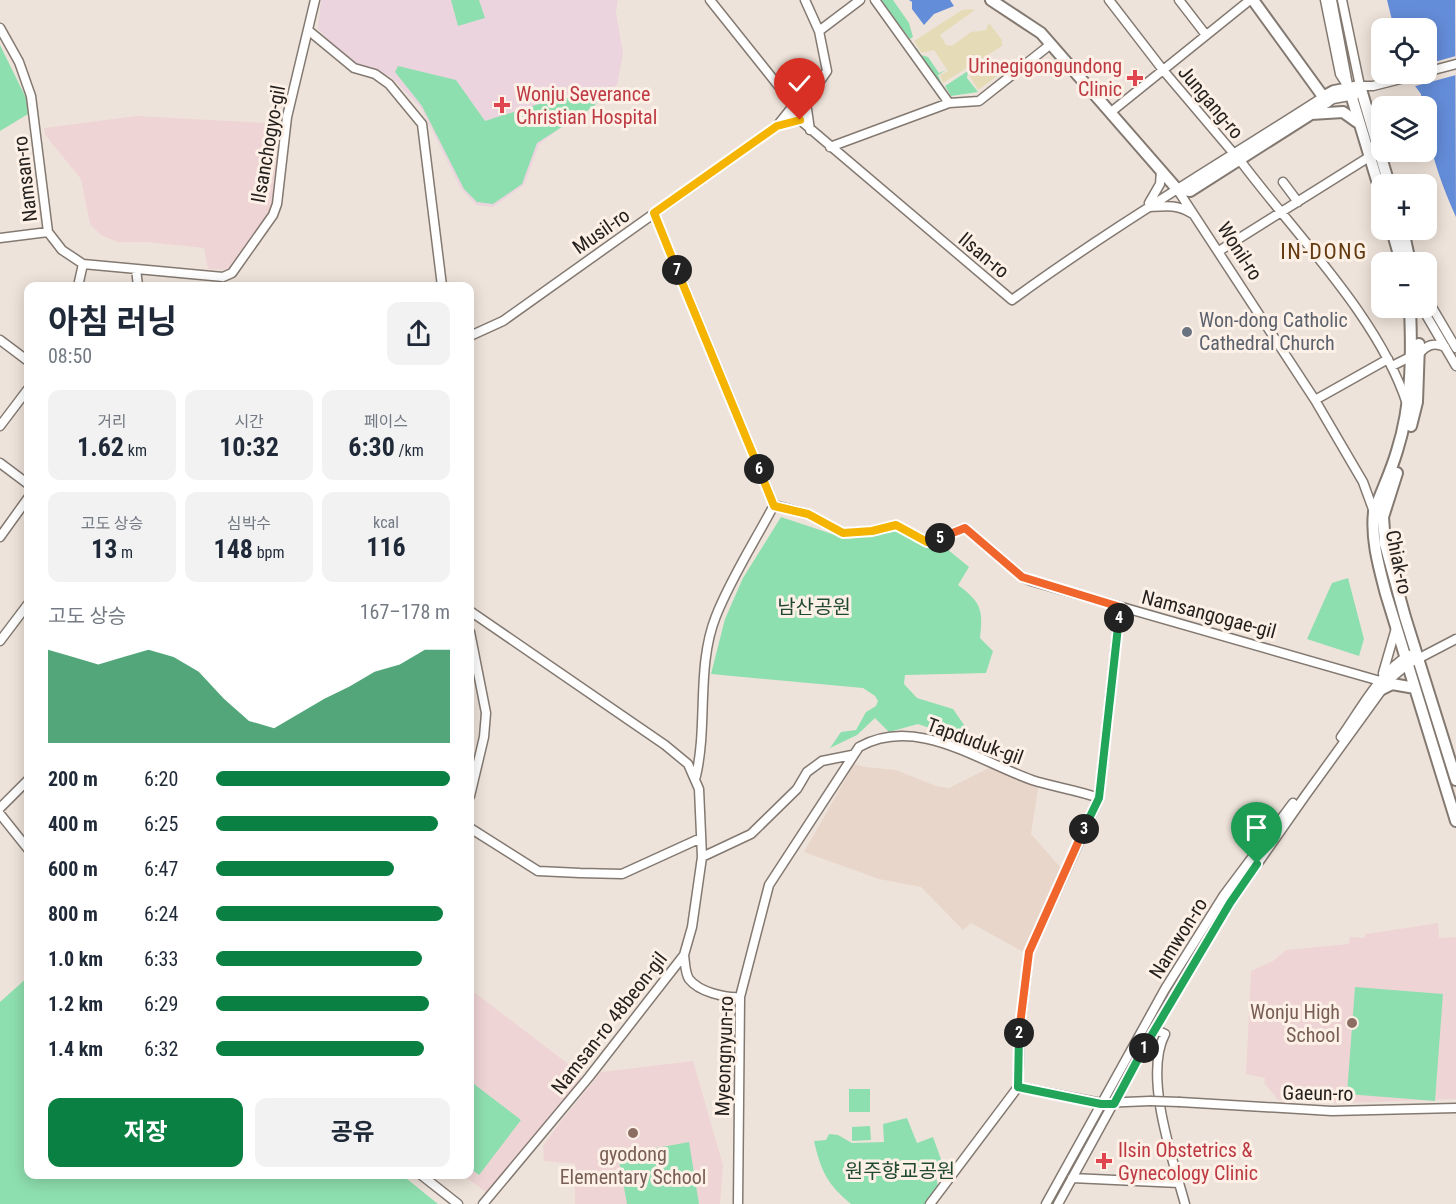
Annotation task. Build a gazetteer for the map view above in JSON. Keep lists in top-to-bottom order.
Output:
{
  "streets": {
    "main road": ["Wonil-ro", "Chiak-ro"],
    "street": [
      "Jungang-ro",
      "Ilsanchogyo-gil",
      "Namsan-ro",
      "Musil-ro",
      "Ilsan-ro",
      "Namsangogae-gil",
      "Tapduduk-gil",
      "Namwon-ro",
      "Namsan-ro 48beon-gil",
      "Myeongnyun-ro",
      "Gaeun-ro"
    ]
  },
  "crossings": [
    ["Jungang-ro", "Wonil-ro"],
    ["Jungang-ro", "Chiak-ro"],
    ["Wonil-ro", "Ilsan-ro"],
    ["Wonil-ro", "Chiak-ro"],
    ["Chiak-ro", "Namwon-ro"],
    ["Namsangogae-gil", "Namwon-ro"],
    ["Namsangogae-gil", "Namsan-ro 48beon-gil"],
    ["Tapduduk-gil", "Namsan-ro 48beon-gil"],
    ["Tapduduk-gil", "Myeongnyun-ro"],
    ["Namwon-ro", "Gaeun-ro"]
  ],
  "districts": ["IN-DONG"],
  "parks": ["남산공원", "원주향교공원"],
  "places": {
    "health": ["Urinegigongundong Clinic", "Wonju Severance Christian Hospital", "Ilsin Obstetrics & Gynecology Clinic"],
    "other": ["Won-dong Catholic Cathedral Church", "Wonju High School", "gyodong Elementary School"]
  },
  "page": {
    "map_buttons": ["+", "−"],
    "pins": [
      "7",
      "6",
      "5",
      "4",
      "3",
      "2",
      "1"
    ],
    "heading": ["아침 러닝", "08:50"],
    "stats": [
      ["거리", "1.62 km"],
      ["시간", "10:32"],
      ["페이스", "6:30 /km"],
      ["고도 상승", "13 m"],
      ["심박수", "148 bpm"],
      ["kcal", "116"]
    ],
    "chart": ["고도 상승", "167–178 m"],
    "list": [
      {
        "name": "200 m",
        "note": "6:20"
      },
      {
        "name": "400 m",
        "note": "6:25"
      },
      {
        "name": "600 m",
        "note": "6:47"
      },
      {
        "name": "800 m",
        "note": "6:24"
      },
      {
        "name": "1.0 km",
        "note": "6:33"
      },
      {
        "name": "1.2 km",
        "note": "6:29"
      },
      {
        "name": "1.4 km",
        "note": "6:32"
      }
    ],
    "buttons": ["저장", "공유"]
  }
}
